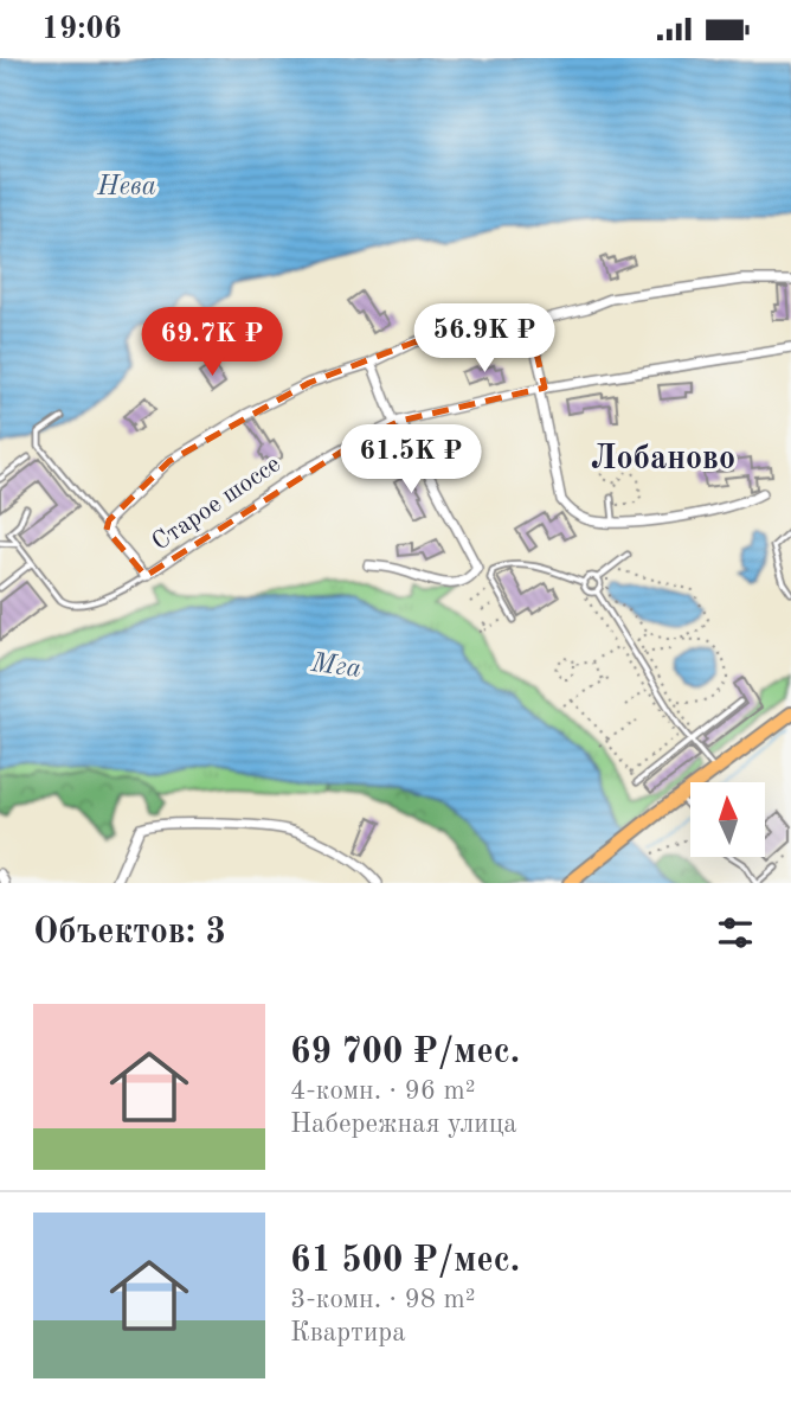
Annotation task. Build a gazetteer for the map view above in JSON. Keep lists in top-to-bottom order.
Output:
{
  "streets": {
    "street": ["Старое шоссе"]
  },
  "districts": ["Лобаново"],
  "water": ["Нева", "Мга"],
  "north": "top",
  "page": {
    "status": "19:06",
    "price": ["56.9K ₽", "69.7K ₽", "61.5K ₽"],
    "heading": "Объектов: 3",
    "list": [
      {
        "name": "69 700 ₽/мес.",
        "note": "4-комн. · 96 m² · Набережная улица"
      },
      {
        "name": "61 500 ₽/мес.",
        "note": "3-комн. · 98 m² · Квартира"
      }
    ]
  }
}
